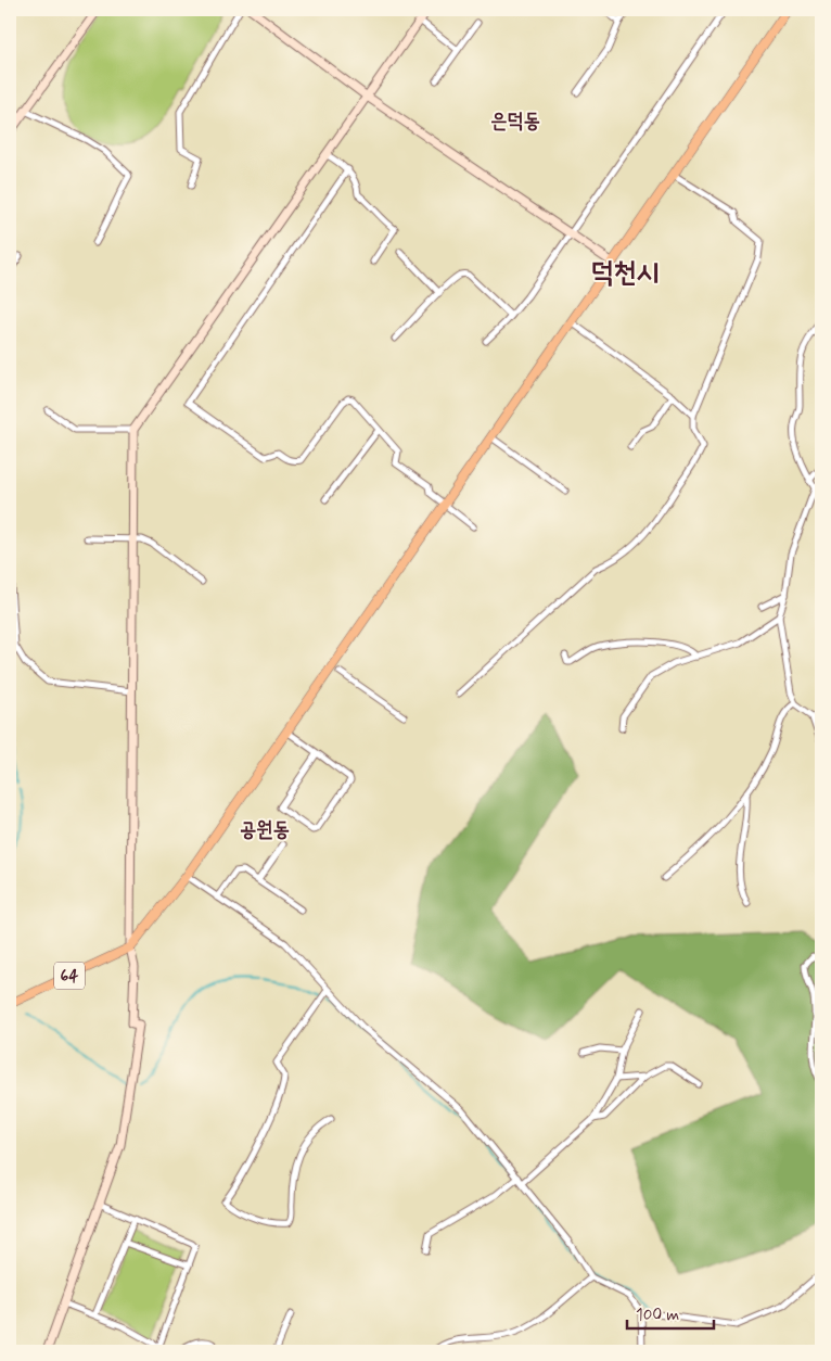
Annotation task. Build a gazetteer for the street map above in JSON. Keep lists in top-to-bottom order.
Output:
{
  "streets": {
    "main road": ["64"]
  },
  "districts": ["은덕동", "덕천시", "공원동"],
  "scale_bar": "100 m"
}
